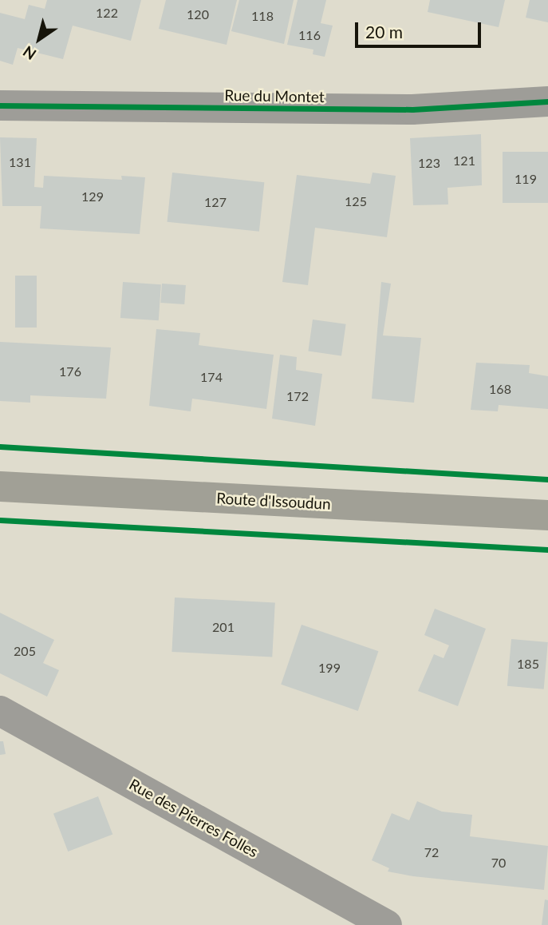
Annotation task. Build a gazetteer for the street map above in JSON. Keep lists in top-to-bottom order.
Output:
{
  "streets": {
    "main road": ["Route d'Issoudun"],
    "street": ["Rue du Montet", "Rue des Pierres Folles"]
  },
  "house_numbers": [
    "122",
    "120",
    "118",
    "116",
    "121",
    "131",
    "123",
    "119",
    "129",
    "125",
    "127",
    "176",
    "174",
    "168",
    "172",
    "201",
    "205",
    "185",
    "199",
    "72",
    "70"
  ],
  "scale_bar": "20 m",
  "north": "bottom left"
}
